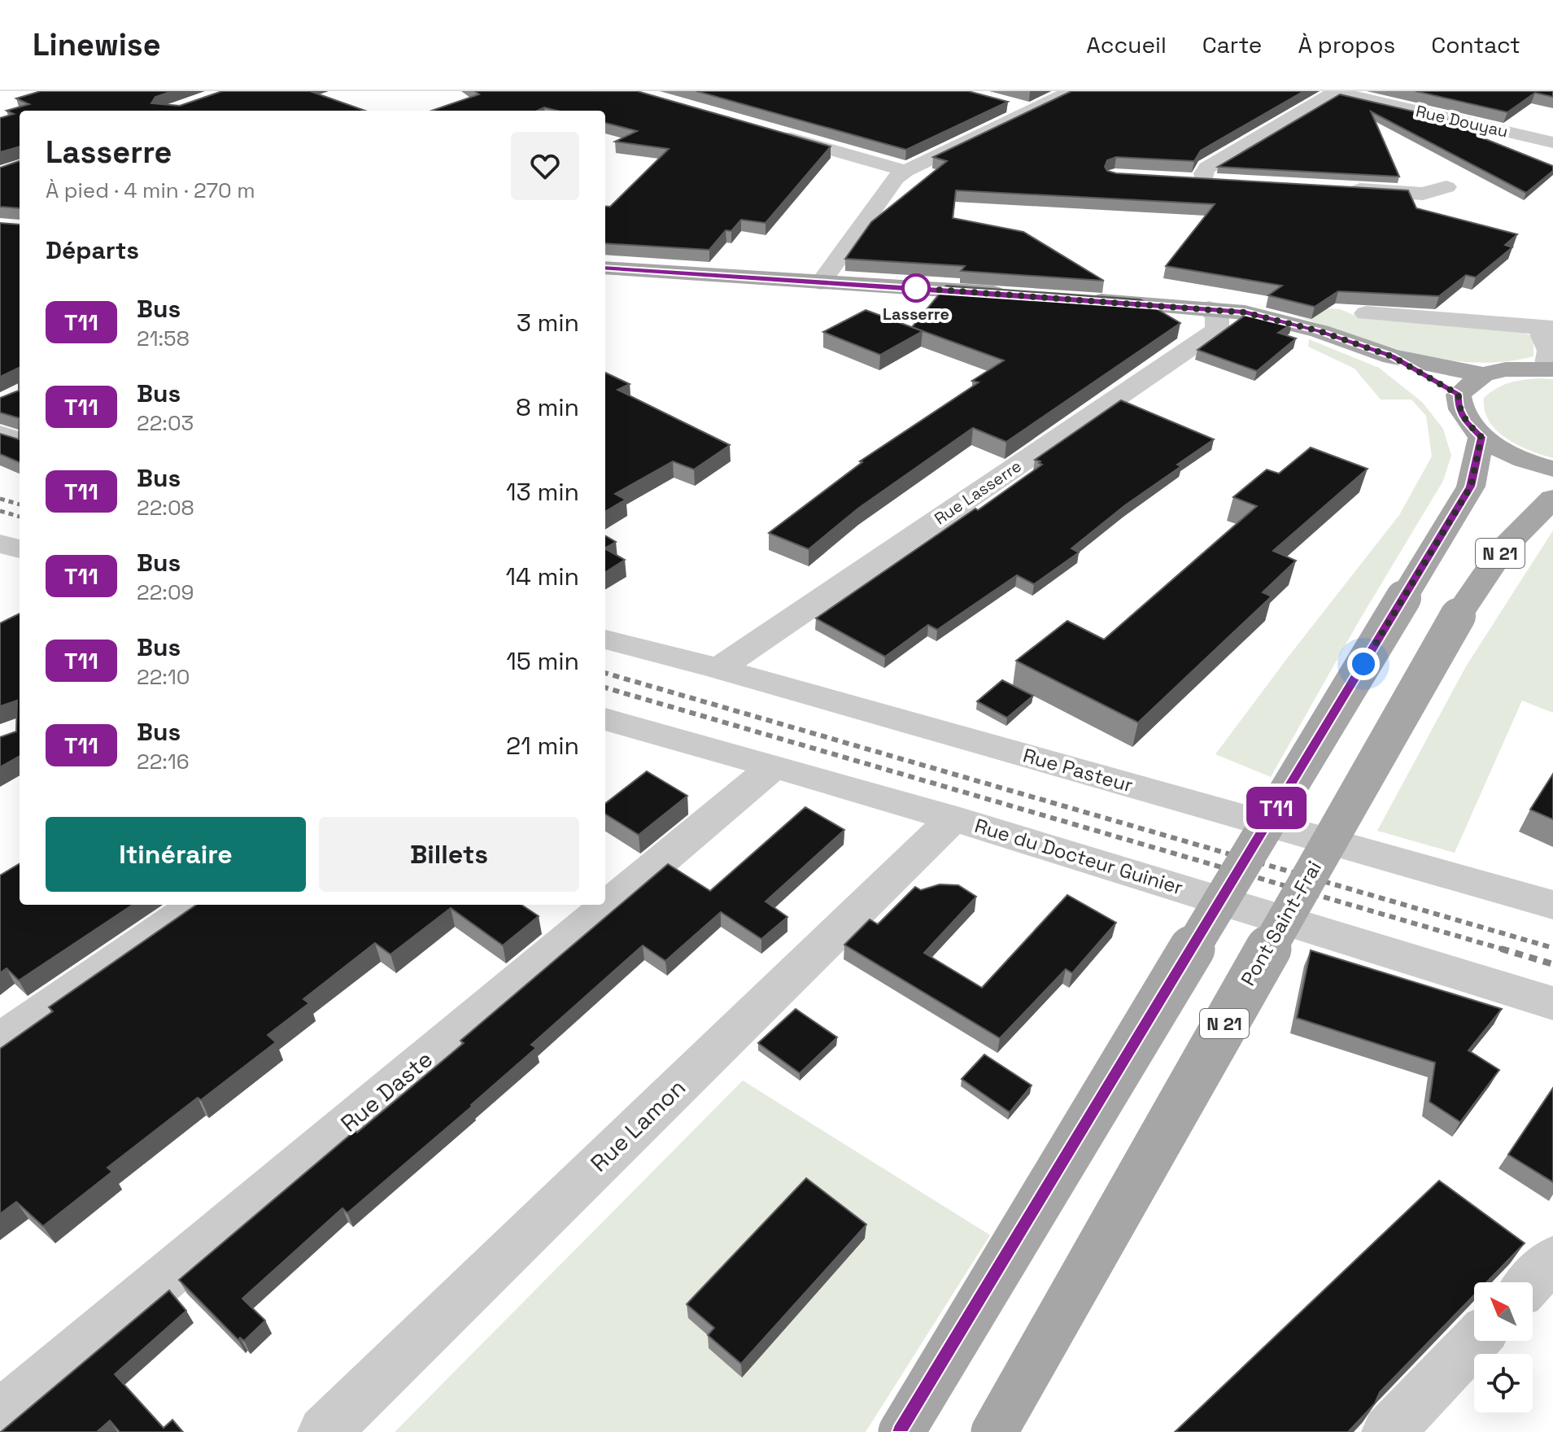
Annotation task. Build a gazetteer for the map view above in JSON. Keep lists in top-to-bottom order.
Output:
{
  "streets": {
    "main road": ["N 21", "Pont Saint-Frai"],
    "street": [
      "Rue Douyau",
      "Rue Lasserre",
      "Rue Pasteur",
      "Rue du Docteur Guinier",
      "Rue Daste",
      "Rue Lamon"
    ]
  },
  "crossings": [
    ["Rue Lasserre", "Rue Pasteur"],
    ["Rue du Docteur Guinier", "Rue Daste"],
    ["Rue du Docteur Guinier", "Rue Lamon"]
  ],
  "places": ["Lasserre"],
  "lines": ["bus line T11"],
  "north": "top left",
  "page": {
    "header": "Linewise",
    "nav": [
      "Accueil",
      "Carte",
      "À propos",
      "Contact"
    ],
    "on_map": "T11",
    "heading": [
      ["Lasserre", "À pied · 4 min · 270 m"],
      "Départs"
    ],
    "list": [
      {
        "mark": "T11",
        "name": "Bus",
        "note": "21:58",
        "value": "3 min"
      },
      {
        "mark": "T11",
        "name": "Bus",
        "note": "22:03",
        "value": "8 min"
      },
      {
        "mark": "T11",
        "name": "Bus",
        "note": "22:08",
        "value": "13 min"
      },
      {
        "mark": "T11",
        "name": "Bus",
        "note": "22:09",
        "value": "14 min"
      },
      {
        "mark": "T11",
        "name": "Bus",
        "note": "22:10",
        "value": "15 min"
      },
      {
        "mark": "T11",
        "name": "Bus",
        "note": "22:16",
        "value": "21 min"
      }
    ],
    "buttons": ["Itinéraire", "Billets"]
  }
}
